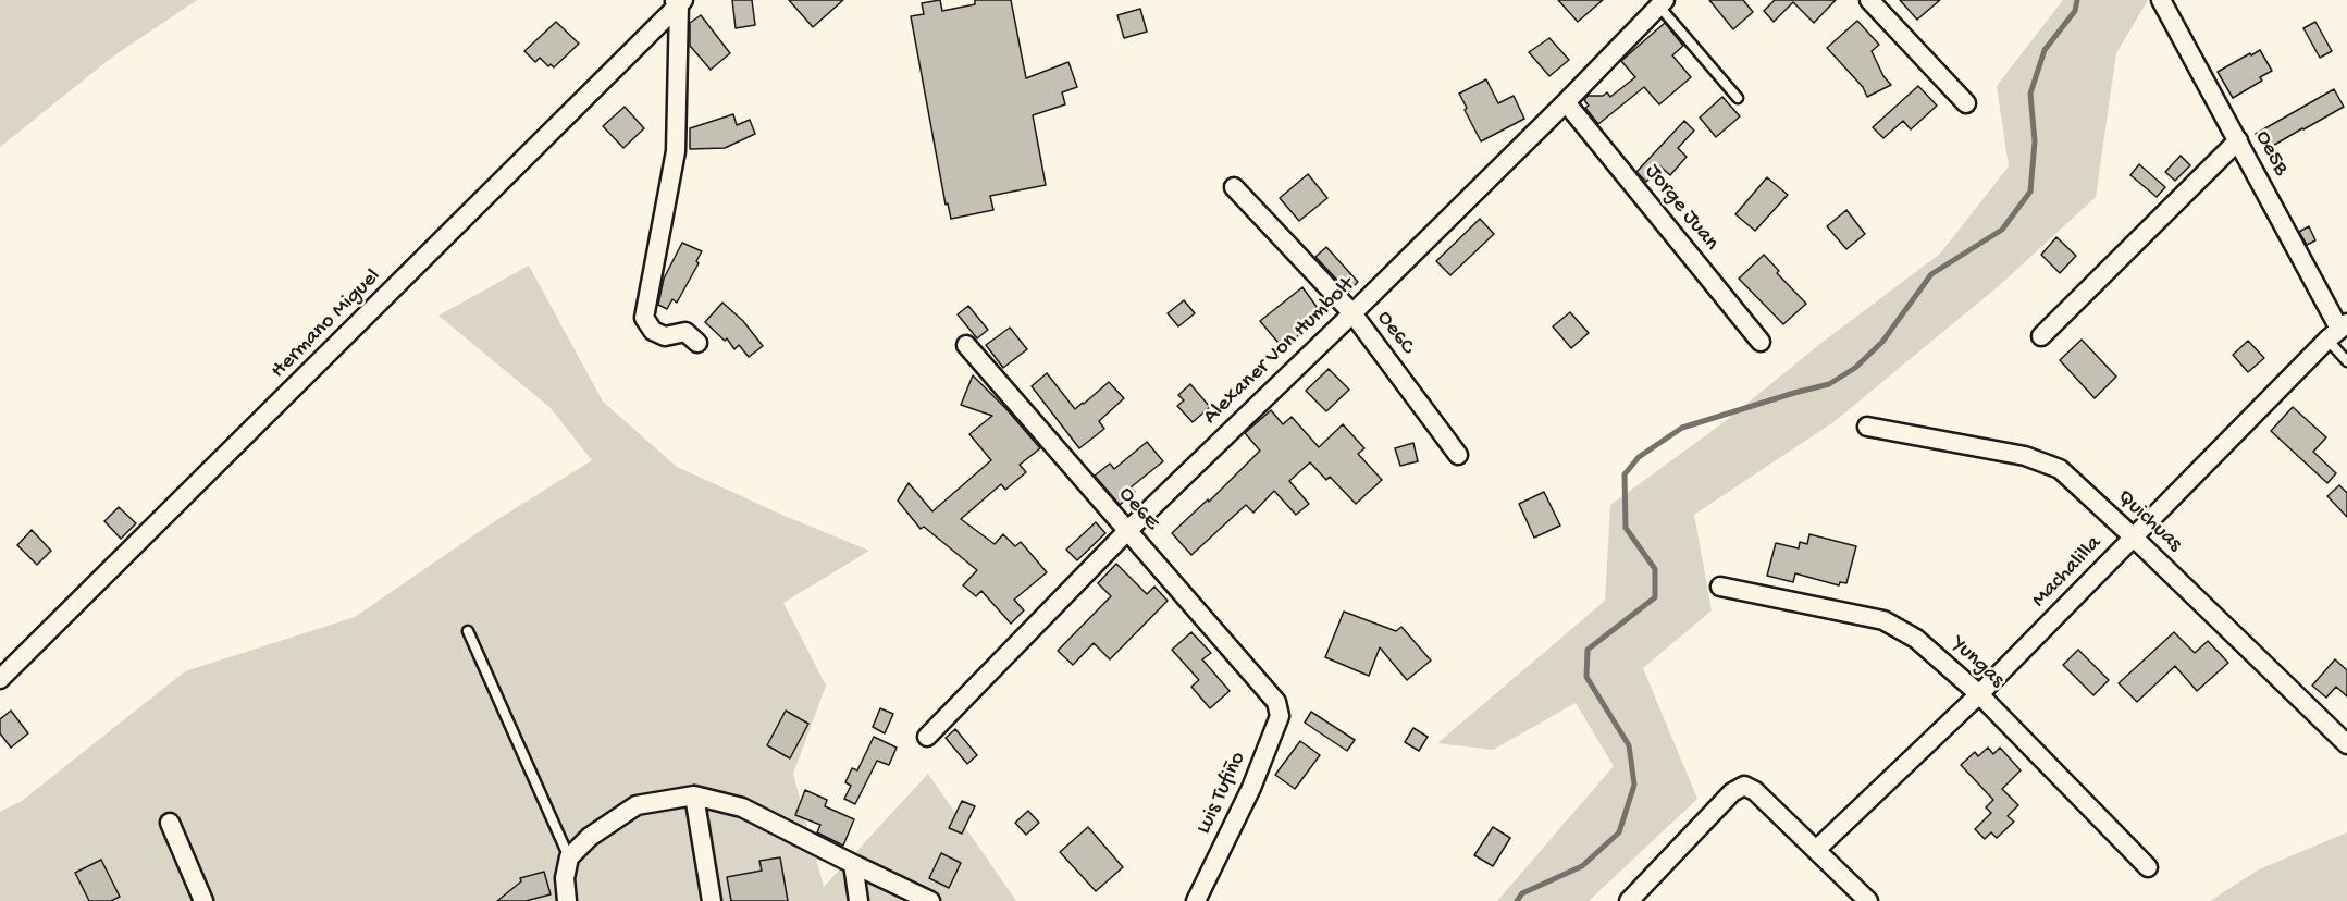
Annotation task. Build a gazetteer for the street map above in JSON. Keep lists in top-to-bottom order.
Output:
{
  "streets": {
    "street": [
      "Oe5B",
      "Jorge Juan",
      "Hermano Miguel",
      "Oe6C",
      "Alexaner Von Humbolt",
      "Oe6E",
      "Quichuas",
      "Machalilla",
      "Yungas",
      "Luis Tufiño"
    ]
  },
  "crossings": [
    ["Oe5B", "Machalilla"],
    ["Jorge Juan", "Alexaner Von Humbolt"],
    ["Oe6C", "Alexaner Von Humbolt"],
    ["Alexaner Von Humbolt", "Oe6E"],
    ["Oe6E", "Luis Tufiño"],
    ["Quichuas", "Machalilla"],
    ["Machalilla", "Yungas"]
  ]
}
